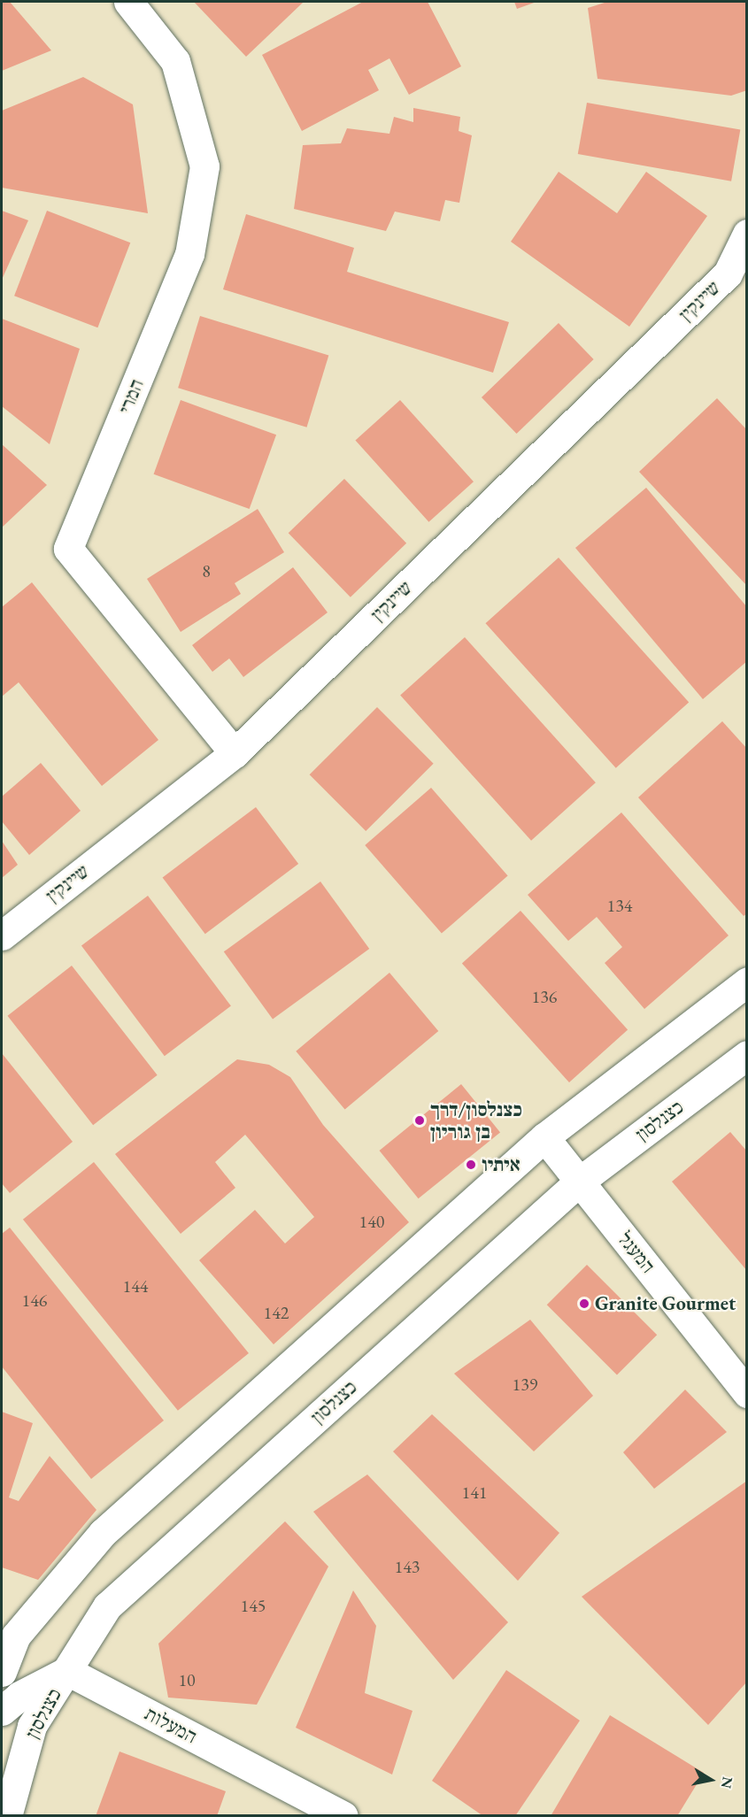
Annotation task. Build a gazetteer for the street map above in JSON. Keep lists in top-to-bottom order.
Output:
{
  "streets": {
    "street": [
      "שיינקין",
      "המרי",
      "כצנלסון",
      "המעגל",
      "המעלות"
    ]
  },
  "crossings": [
    ["שיינקין", "המרי"],
    ["כצנלסון", "המעגל"],
    ["כצנלסון", "המעלות"]
  ],
  "places": ["כצנלסון/דרך בן גוריון", "איתיו", "Granite Gourmet"],
  "house_numbers": [
    "8",
    "134",
    "136",
    "140",
    "144",
    "146",
    "142",
    "139",
    "141",
    "143",
    "145",
    "10"
  ],
  "north": "right"
}
